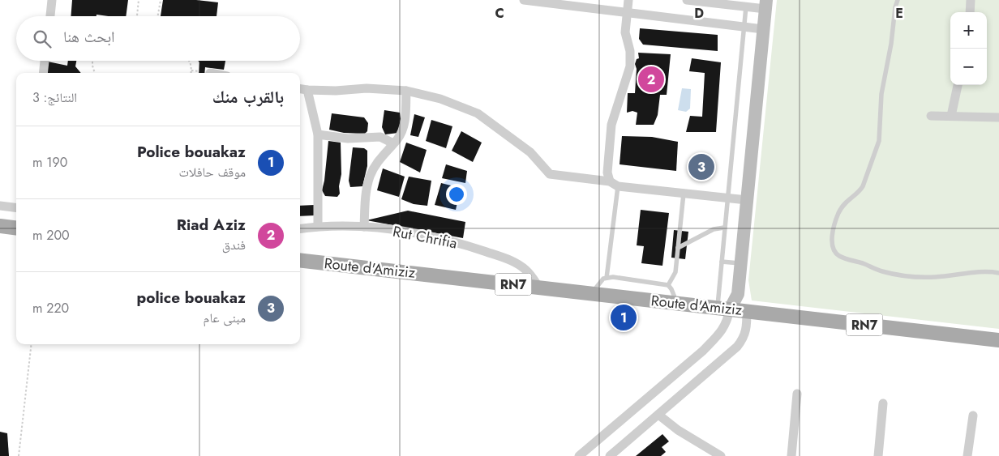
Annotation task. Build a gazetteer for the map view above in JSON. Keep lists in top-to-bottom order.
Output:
{
  "streets": {
    "main road": ["Route d'Amiziz", "RN7"],
    "street": ["Rut Chrifia"]
  },
  "crossings": [
    ["Rut Chrifia", "Route d'Amiziz"]
  ],
  "page": {
    "map_buttons": ["+", "−"],
    "search": "ابحث هنا",
    "pins": ["2", "3", "1"],
    "heading": ["بالقرب منك", "النتائج: 3"],
    "list": [
      {
        "mark": "1",
        "name": "Police bouakaz",
        "note": "موقف حافلات",
        "value": "190 m"
      },
      {
        "mark": "2",
        "name": "Riad Aziz",
        "note": "فندق",
        "value": "200 m"
      },
      {
        "mark": "3",
        "name": "police bouakaz",
        "note": "مبنى عام",
        "value": "220 m"
      }
    ]
  },
  "grid": {
    "columns": ["C", "D", "E"]
  }
}
